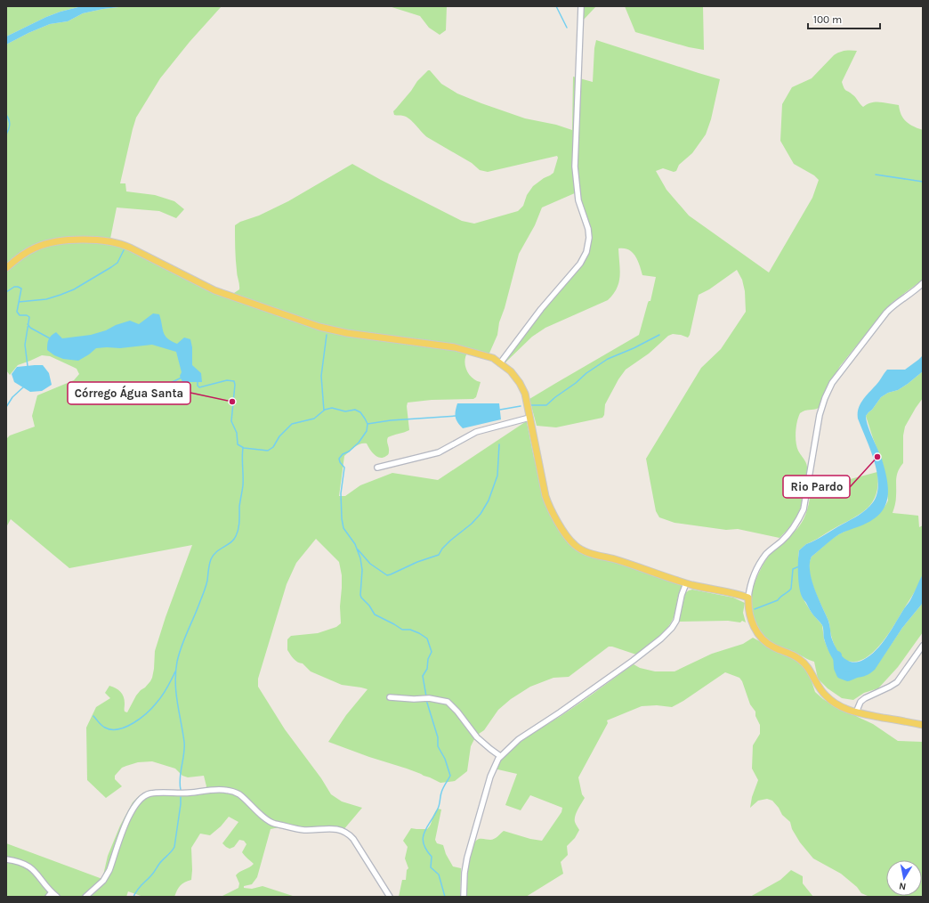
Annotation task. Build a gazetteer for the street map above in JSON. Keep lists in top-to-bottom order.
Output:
{
  "places": ["Córrego Água Santa", "Rio Pardo"],
  "scale_bar": "100 m",
  "north": "bottom"
}
